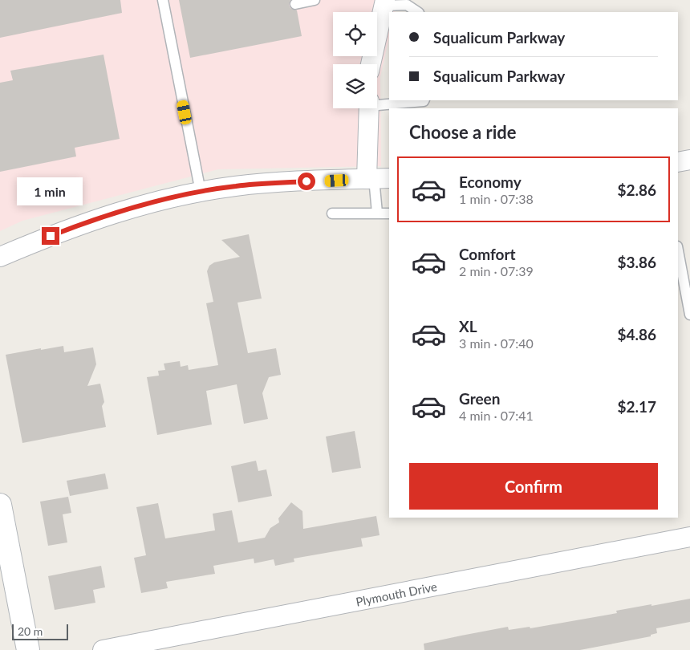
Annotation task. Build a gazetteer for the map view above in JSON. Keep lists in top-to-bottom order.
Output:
{
  "streets": {
    "street": ["Plymouth Drive"]
  },
  "scale_bar": "20 m",
  "page": {
    "banner": ["Squalicum Parkway", "Squalicum Parkway"],
    "heading": "Choose a ride",
    "list": [
      {
        "name": "Economy",
        "note": "1 min · 07:38",
        "value": "$2.86"
      },
      {
        "name": "Comfort",
        "note": "2 min · 07:39",
        "value": "$3.86"
      },
      {
        "name": "XL",
        "note": "3 min · 07:40",
        "value": "$4.86"
      },
      {
        "name": "Green",
        "note": "4 min · 07:41",
        "value": "$2.17"
      }
    ],
    "bubble": "1 min",
    "buttons": "Confirm",
    "scale": "20 m"
  }
}
